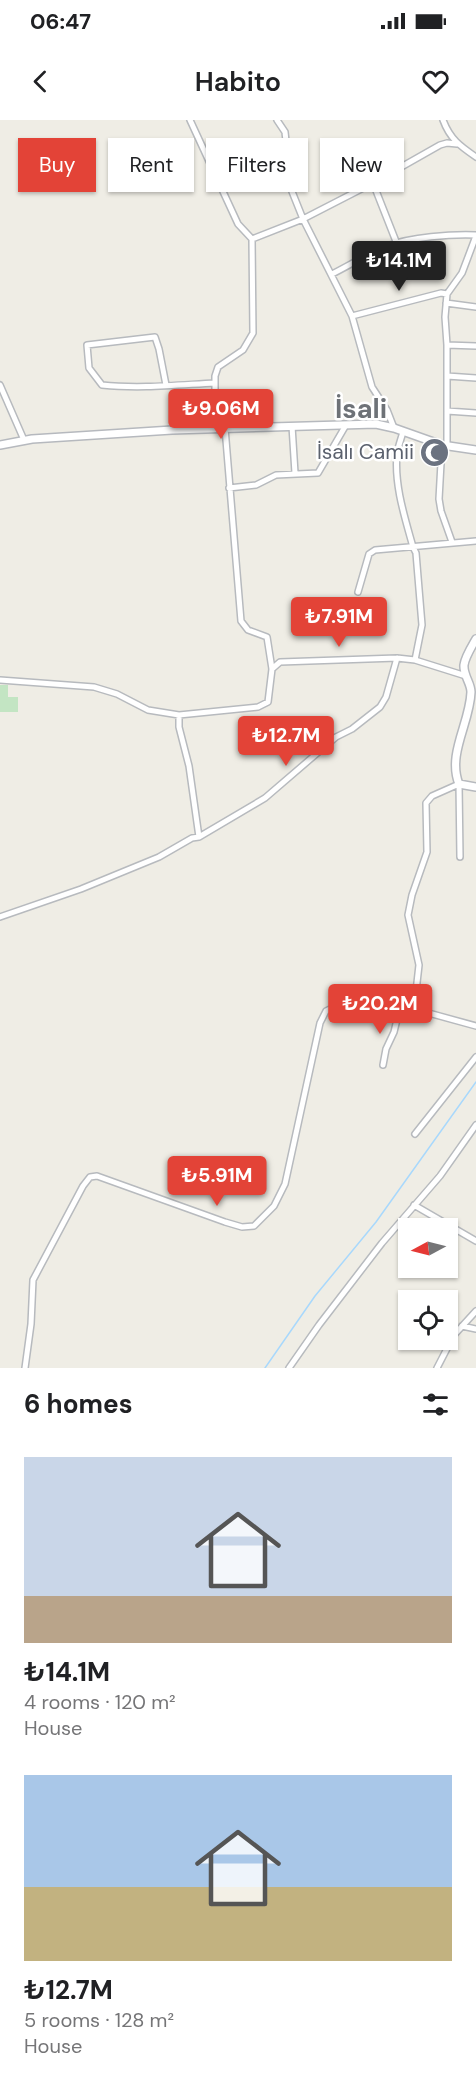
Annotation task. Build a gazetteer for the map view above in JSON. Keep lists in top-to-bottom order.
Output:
{
  "districts": ["İsali"],
  "places": {
    "mosque": ["İsalı Camii"]
  },
  "north": "left",
  "page": {
    "status": "06:47",
    "header": "Habito",
    "chip": [
      "Buy",
      "Rent",
      "Filters",
      "New"
    ],
    "price": [
      "₺14.1M",
      "₺9.06M",
      "₺7.91M",
      "₺12.7M",
      "₺20.2M",
      "₺5.91M"
    ],
    "heading": "6 homes",
    "list": [
      {
        "name": "₺14.1M",
        "note": "4 rooms · 120 m² · House"
      },
      {
        "name": "₺12.7M",
        "note": "5 rooms · 128 m² · House"
      }
    ]
  }
}
